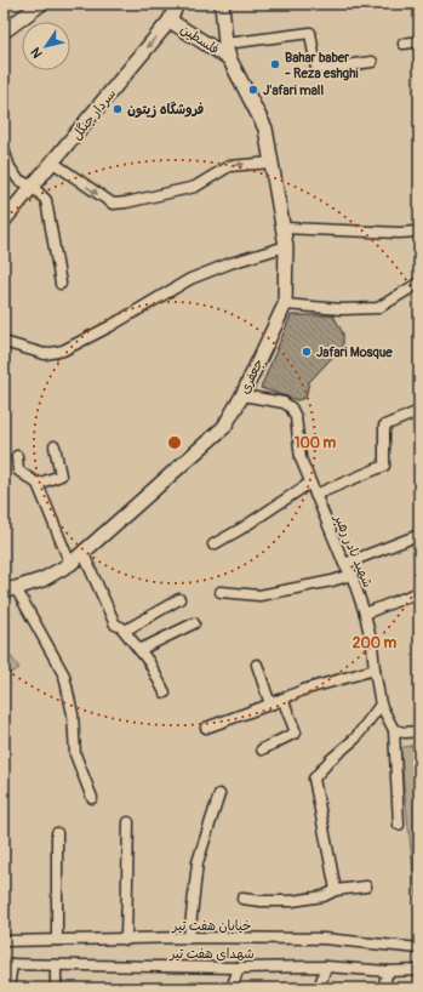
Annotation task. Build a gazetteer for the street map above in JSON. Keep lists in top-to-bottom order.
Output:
{
  "streets": {
    "main road": ["فلسطین", "سردار جنگل", "جعفری"],
    "street": ["شهید نادر رهبر", "خیابان هفت تیر", "شهدای هفت تیر"]
  },
  "crossings": [
    ["فلسطین", "سردار جنگل"],
    ["فلسطین", "جعفری"],
    ["جعفری", "شهید نادر رهبر"]
  ],
  "one_way": ["سردار جنگل"],
  "places": [
    "Bahar baber - Reza eshghi",
    "J'afari mall",
    "فروشگاه زیتون",
    "Jafari Mosque"
  ],
  "north": "bottom left",
  "rings": ["100 m", "200 m"]
}
